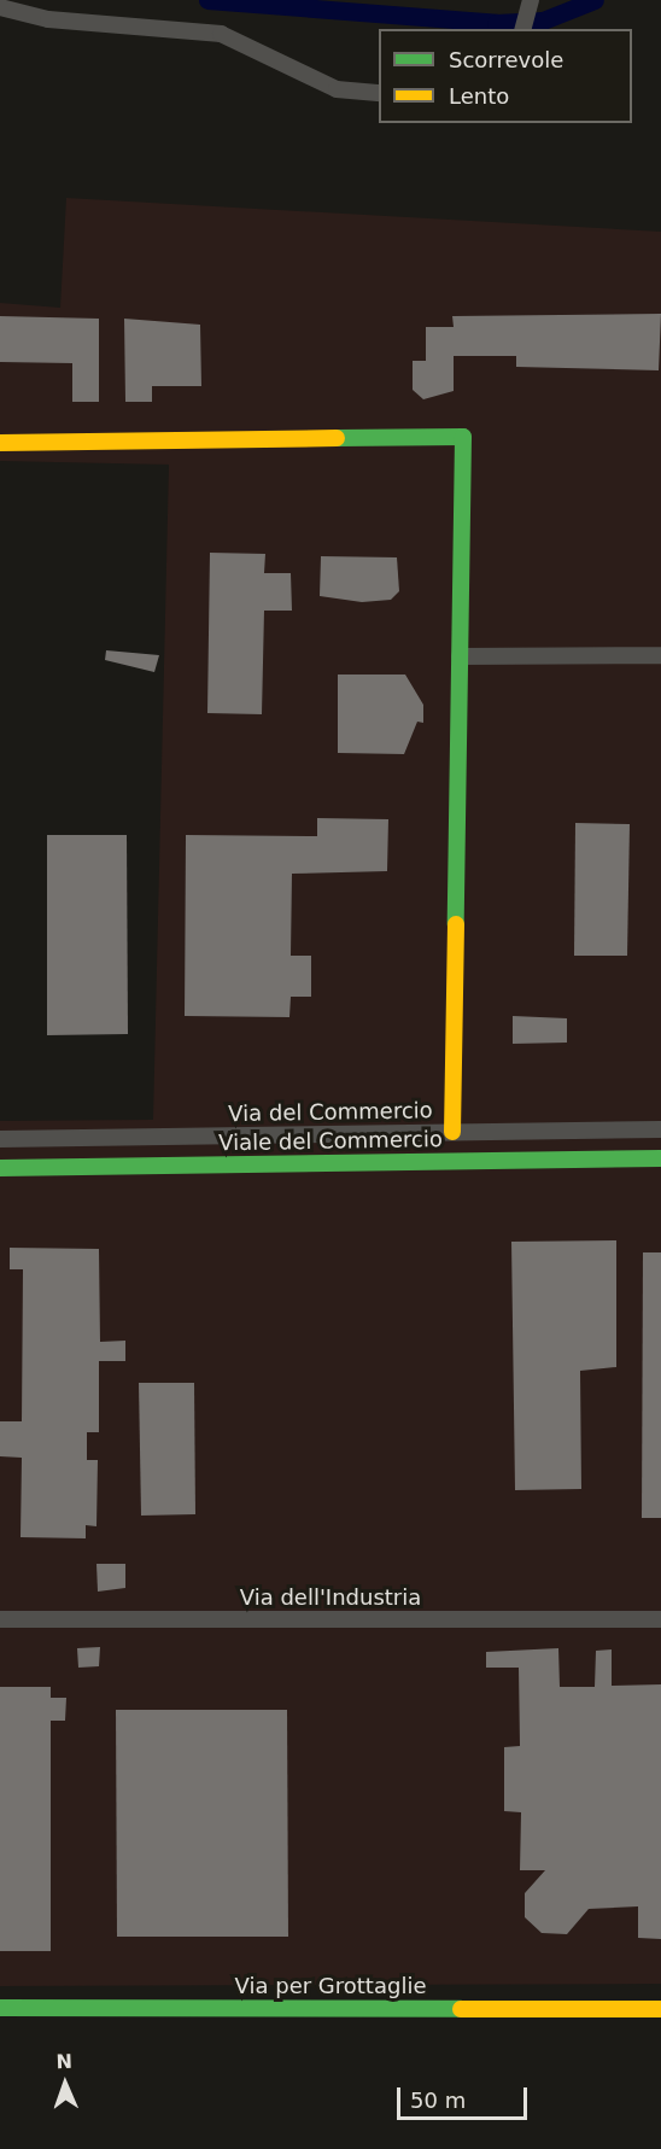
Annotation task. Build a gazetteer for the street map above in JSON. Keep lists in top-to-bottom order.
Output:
{
  "streets": {
    "street": [
      "Via del Commercio",
      "Viale del Commercio",
      "Via dell'Industria",
      "Via per Grottaglie"
    ]
  },
  "legend": ["Scorrevole", "Lento"],
  "scale_bar": "50 m",
  "north": "top"
}
